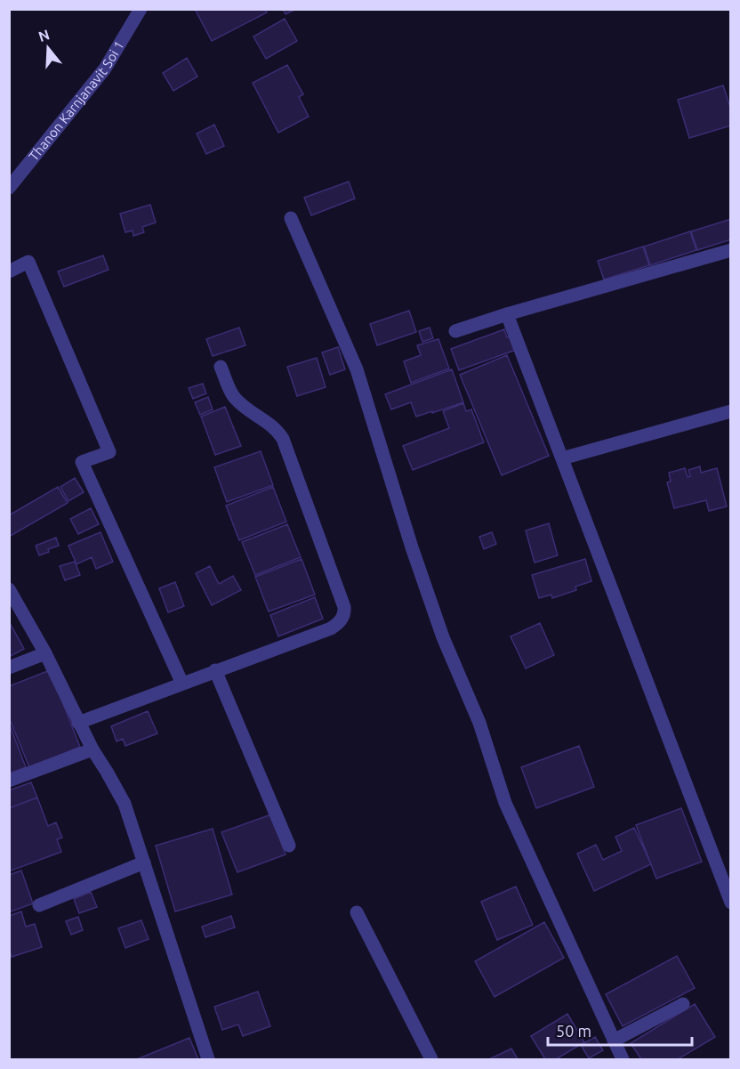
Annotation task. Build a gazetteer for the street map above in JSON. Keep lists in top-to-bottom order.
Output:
{
  "streets": {
    "street": ["Thanon Karnjanavit Soi 1"]
  },
  "scale_bar": "50 m",
  "north": "top"
}
